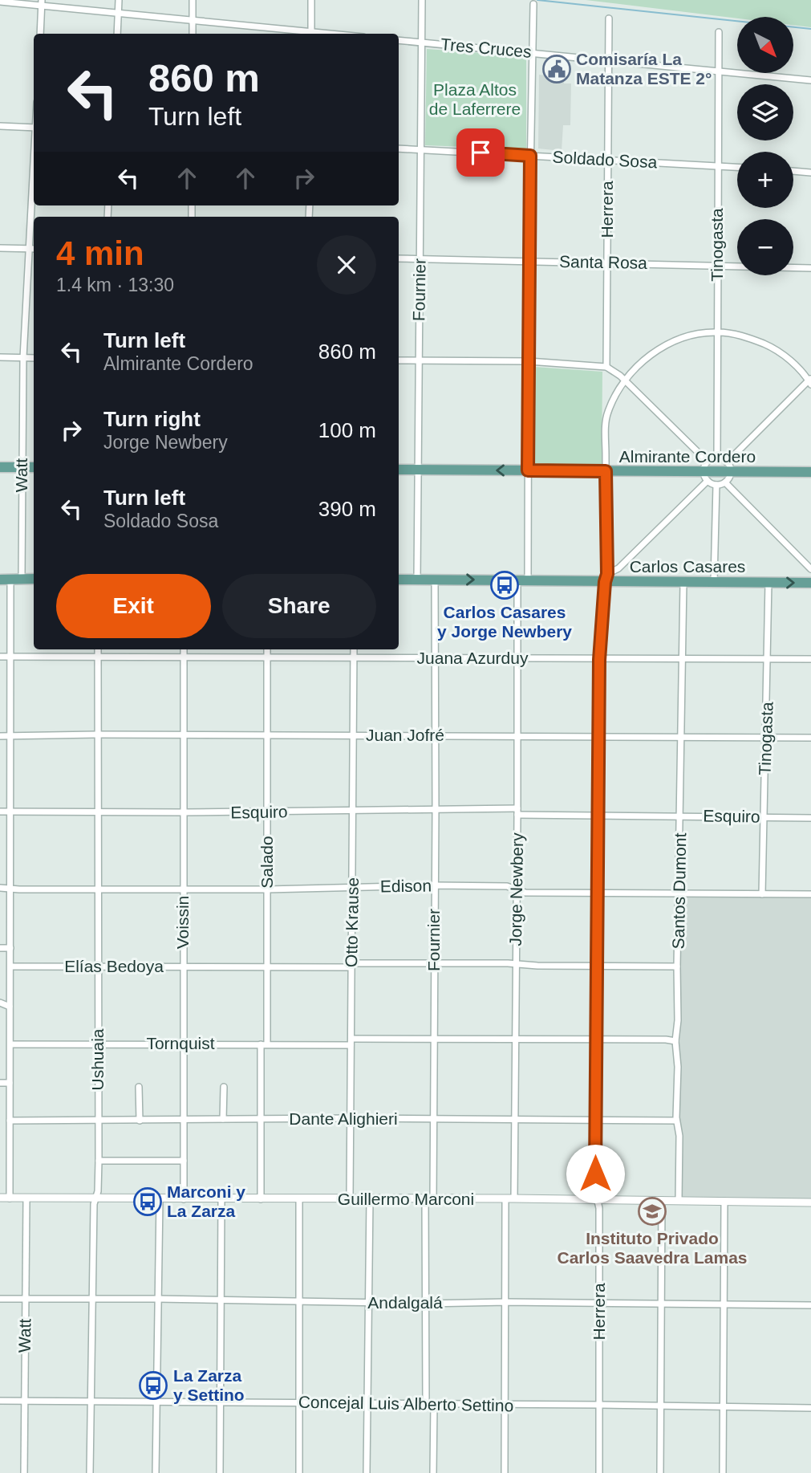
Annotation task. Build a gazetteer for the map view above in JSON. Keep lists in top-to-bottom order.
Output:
{
  "streets": {
    "main road": ["Almirante Cordero", "Carlos Casares"],
    "street": [
      "Tres Cruces",
      "Soldado Sosa",
      "Herrera",
      "Tinogasta",
      "Santa Rosa",
      "Fournier",
      "Watt",
      "Juana Azurduy",
      "Juan Jofré",
      "Esquiro",
      "Salado",
      "Edison",
      "Jorge Newbery",
      "Santos Dumont",
      "Voissin",
      "Otto Krause",
      "Elías Bedoya",
      "Tornquist",
      "Ushuaia",
      "Dante Alighieri",
      "Guillermo Marconi",
      "Andalgalá",
      "Concejal Luis Alberto Settino"
    ]
  },
  "crossings": [
    ["Tres Cruces", "Herrera"],
    ["Tres Cruces", "Tinogasta"],
    ["Tres Cruces", "Fournier"],
    ["Tres Cruces", "Jorge Newbery"],
    ["Soldado Sosa", "Herrera"],
    ["Soldado Sosa", "Tinogasta"],
    ["Soldado Sosa", "Fournier"],
    ["Soldado Sosa", "Jorge Newbery"],
    ["Herrera", "Santa Rosa"],
    ["Herrera", "Almirante Cordero"],
    ["Herrera", "Carlos Casares"],
    ["Herrera", "Juana Azurduy"],
    ["Herrera", "Juan Jofré"],
    ["Herrera", "Esquiro"],
    ["Herrera", "Edison"],
    ["Herrera", "Elías Bedoya"],
    ["Herrera", "Tornquist"],
    ["Herrera", "Dante Alighieri"],
    ["Herrera", "Guillermo Marconi"],
    ["Herrera", "Andalgalá"],
    ["Herrera", "Concejal Luis Alberto Settino"],
    ["Tinogasta", "Santa Rosa"],
    ["Tinogasta", "Carlos Casares"],
    ["Tinogasta", "Juana Azurduy"],
    ["Tinogasta", "Juan Jofré"],
    ["Tinogasta", "Esquiro"],
    ["Tinogasta", "Edison"],
    ["Santa Rosa", "Fournier"],
    ["Santa Rosa", "Jorge Newbery"],
    ["Fournier", "Almirante Cordero"],
    ["Fournier", "Carlos Casares"],
    ["Fournier", "Juana Azurduy"],
    ["Fournier", "Juan Jofré"],
    ["Fournier", "Esquiro"],
    ["Fournier", "Edison"],
    ["Fournier", "Elías Bedoya"],
    ["Fournier", "Tornquist"],
    ["Fournier", "Dante Alighieri"],
    ["Fournier", "Guillermo Marconi"],
    ["Fournier", "Andalgalá"],
    ["Fournier", "Concejal Luis Alberto Settino"],
    ["Almirante Cordero", "Jorge Newbery"],
    ["Watt", "Juana Azurduy"],
    ["Watt", "Juan Jofré"],
    ["Watt", "Esquiro"],
    ["Watt", "Edison"],
    ["Watt", "Elías Bedoya"],
    ["Watt", "Tornquist"],
    ["Watt", "Dante Alighieri"],
    ["Watt", "Guillermo Marconi"],
    ["Watt", "Andalgalá"],
    ["Watt", "Concejal Luis Alberto Settino"],
    ["Carlos Casares", "Jorge Newbery"],
    ["Carlos Casares", "Santos Dumont"],
    ["Juana Azurduy", "Salado"],
    ["Juana Azurduy", "Jorge Newbery"],
    ["Juana Azurduy", "Santos Dumont"],
    ["Juana Azurduy", "Voissin"],
    ["Juana Azurduy", "Otto Krause"],
    ["Juana Azurduy", "Ushuaia"],
    ["Juan Jofré", "Salado"],
    ["Juan Jofré", "Jorge Newbery"],
    ["Juan Jofré", "Santos Dumont"],
    ["Juan Jofré", "Voissin"],
    ["Juan Jofré", "Otto Krause"],
    ["Juan Jofré", "Ushuaia"],
    ["Esquiro", "Salado"],
    ["Esquiro", "Jorge Newbery"],
    ["Esquiro", "Santos Dumont"],
    ["Esquiro", "Voissin"],
    ["Esquiro", "Otto Krause"],
    ["Esquiro", "Ushuaia"],
    ["Salado", "Edison"],
    ["Salado", "Elías Bedoya"],
    ["Salado", "Tornquist"],
    ["Salado", "Dante Alighieri"],
    ["Salado", "Guillermo Marconi"],
    ["Edison", "Jorge Newbery"],
    ["Edison", "Santos Dumont"],
    ["Edison", "Voissin"],
    ["Edison", "Otto Krause"],
    ["Edison", "Ushuaia"],
    ["Jorge Newbery", "Elías Bedoya"],
    ["Jorge Newbery", "Tornquist"],
    ["Jorge Newbery", "Dante Alighieri"],
    ["Jorge Newbery", "Guillermo Marconi"],
    ["Santos Dumont", "Elías Bedoya"],
    ["Santos Dumont", "Tornquist"],
    ["Santos Dumont", "Dante Alighieri"],
    ["Santos Dumont", "Guillermo Marconi"],
    ["Voissin", "Elías Bedoya"],
    ["Voissin", "Tornquist"],
    ["Voissin", "Dante Alighieri"],
    ["Voissin", "Guillermo Marconi"],
    ["Otto Krause", "Elías Bedoya"],
    ["Otto Krause", "Tornquist"],
    ["Otto Krause", "Dante Alighieri"],
    ["Otto Krause", "Guillermo Marconi"],
    ["Elías Bedoya", "Ushuaia"],
    ["Tornquist", "Ushuaia"],
    ["Ushuaia", "Dante Alighieri"],
    ["Ushuaia", "Guillermo Marconi"],
    ["Ushuaia", "Andalgalá"],
    ["Ushuaia", "Concejal Luis Alberto Settino"]
  ],
  "parks": ["Plaza Altos de Laferrere"],
  "places": {
    "public building": ["Comisaría La Matanza ESTE 2°"],
    "bus stop": ["Carlos Casares y Jorge Newbery", "Marconi y La Zarza", "La Zarza y Settino"],
    "school or university": ["Instituto Privado Carlos Saavedra Lamas"]
  },
  "north": "bottom right",
  "page": {
    "map_buttons": ["+", "−"],
    "turn": ["860 m", "Turn left"],
    "heading": ["4 min", "1.4 km · 13:30"],
    "list": [
      {
        "name": "Turn left",
        "note": "Almirante Cordero",
        "value": "860 m"
      },
      {
        "name": "Turn right",
        "note": "Jorge Newbery",
        "value": "100 m"
      },
      {
        "name": "Turn left",
        "note": "Soldado Sosa",
        "value": "390 m"
      }
    ],
    "buttons": ["Exit", "Share"]
  }
}
